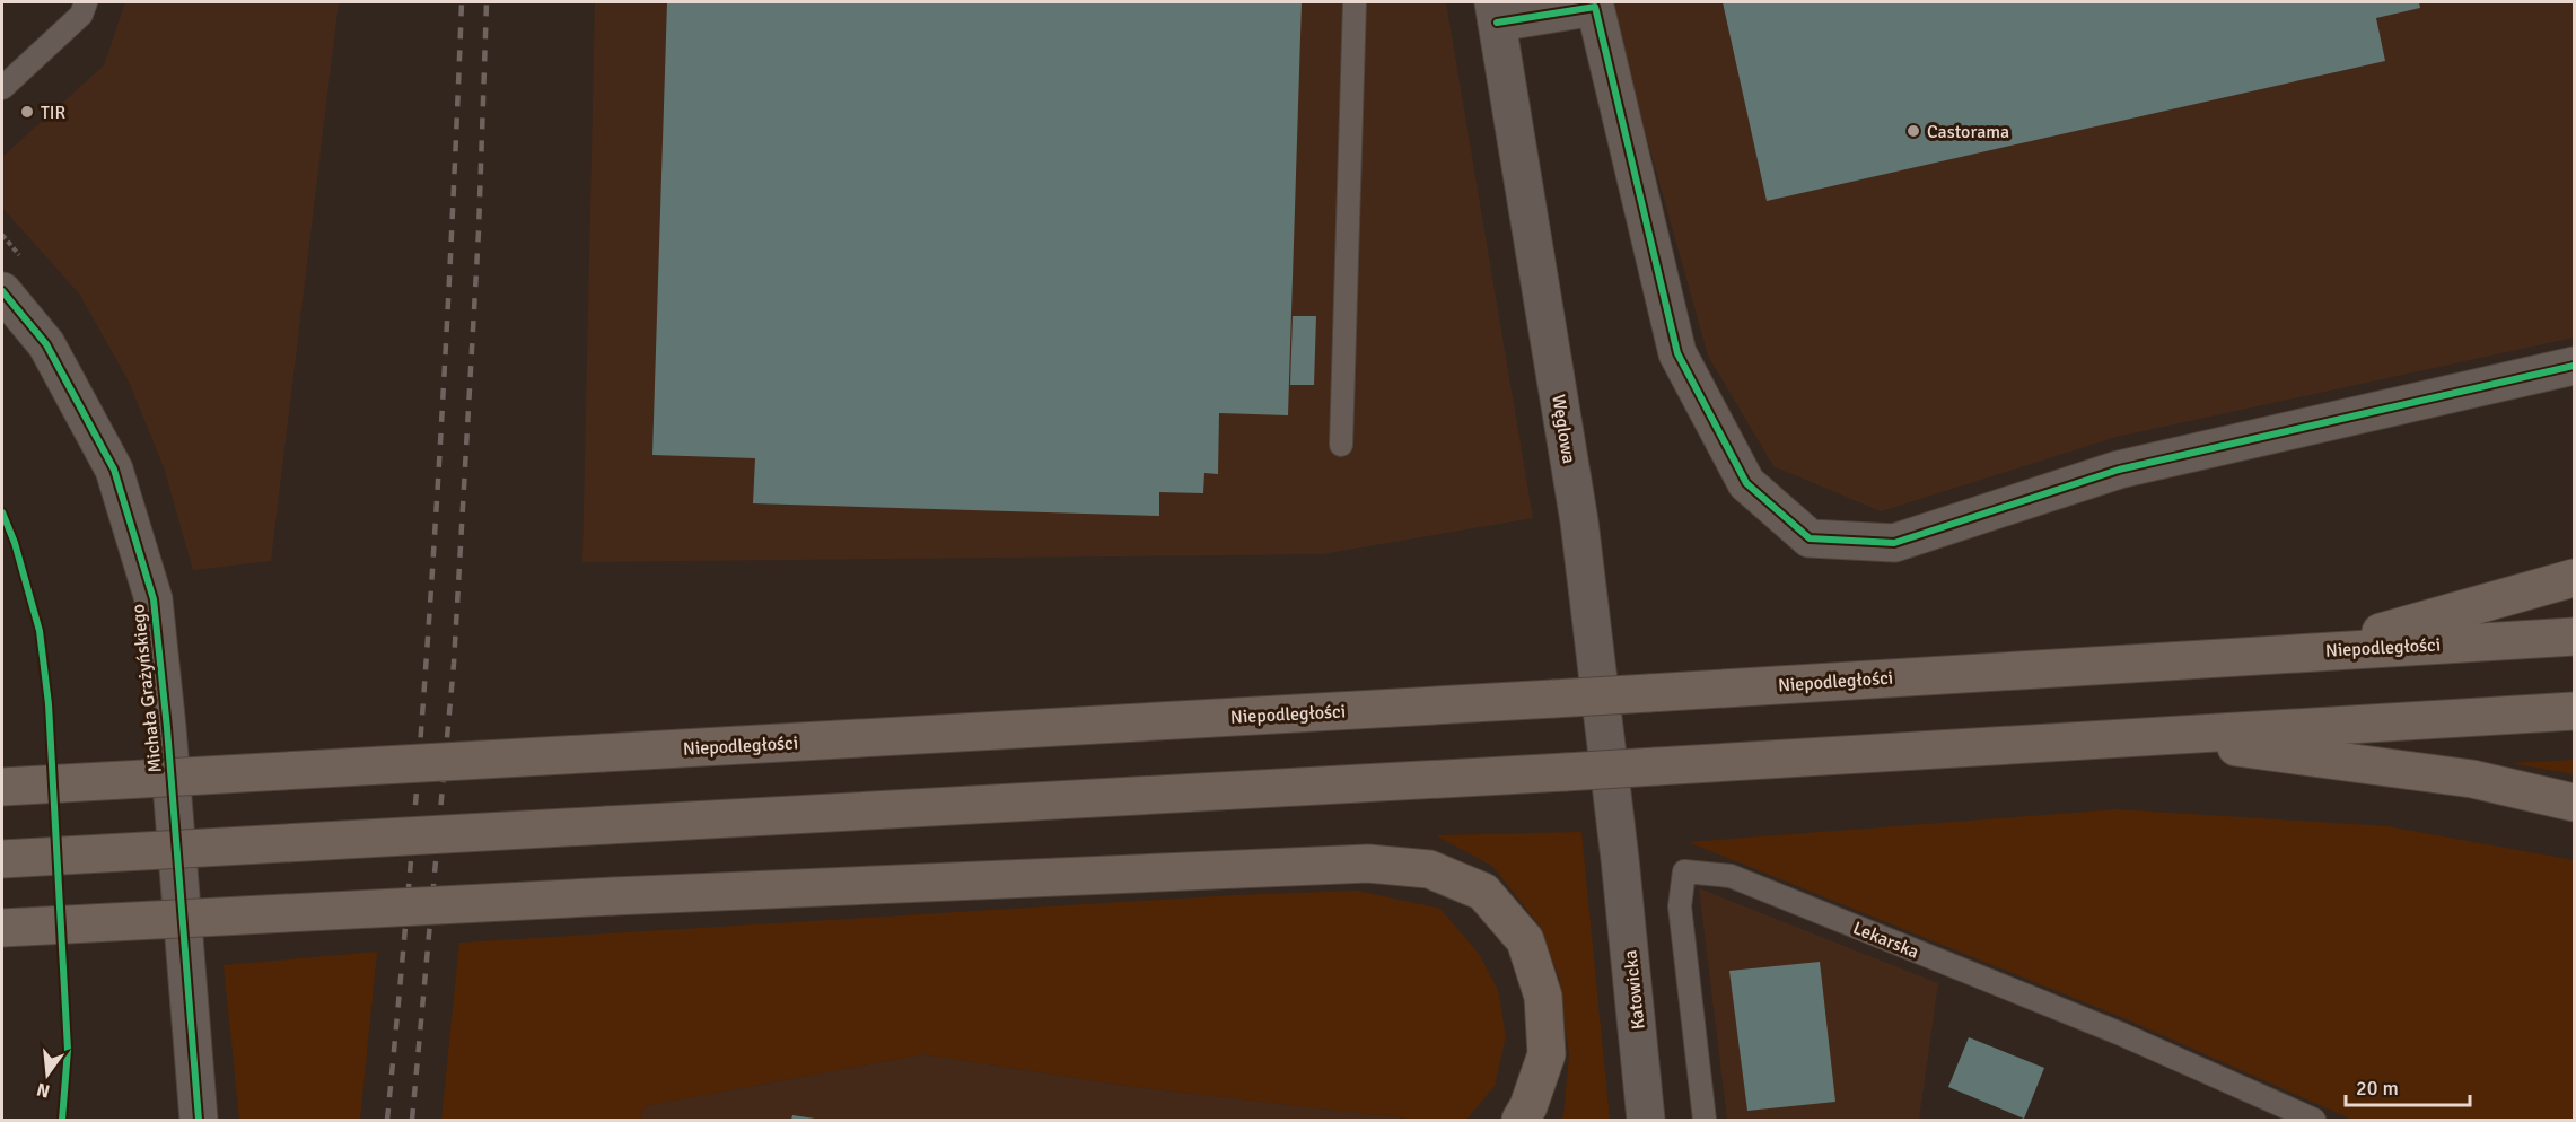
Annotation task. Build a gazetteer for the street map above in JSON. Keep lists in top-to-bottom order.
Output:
{
  "streets": {
    "highway": ["Niepodległości"],
    "street": ["Węglowa", "Michała Grażyńskiego", "Katowicka"],
    "lane": ["Lekarska"]
  },
  "crossings": [
    ["Węglowa", "Katowicka"]
  ],
  "places": ["TIR", "Castorama"],
  "scale_bar": "20 m",
  "north": "bottom"
}
